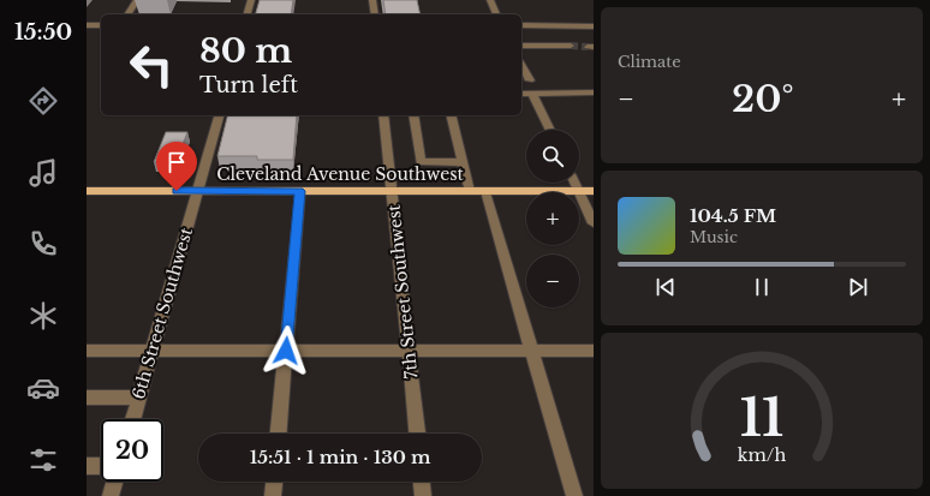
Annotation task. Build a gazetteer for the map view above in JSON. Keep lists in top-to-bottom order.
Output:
{
  "streets": {
    "main road": ["Cleveland Avenue Southwest"],
    "street": ["7th Street Southwest", "6th Street Southwest"]
  },
  "crossings": [
    ["Cleveland Avenue Southwest", "7th Street Southwest"],
    ["Cleveland Avenue Southwest", "6th Street Southwest"]
  ],
  "page": {
    "tabs": "15:50",
    "tile": "Climate",
    "turn": ["80 m", "Turn left"],
    "heat": ["−", "20°", "+"],
    "map_buttons": ["+", "−"],
    "song": ["104.5 FM", "Music"],
    "limit": "20",
    "trip": "15:51 · 1 min · 130 m",
    "gauge": ["11", "km/h"]
  }
}
